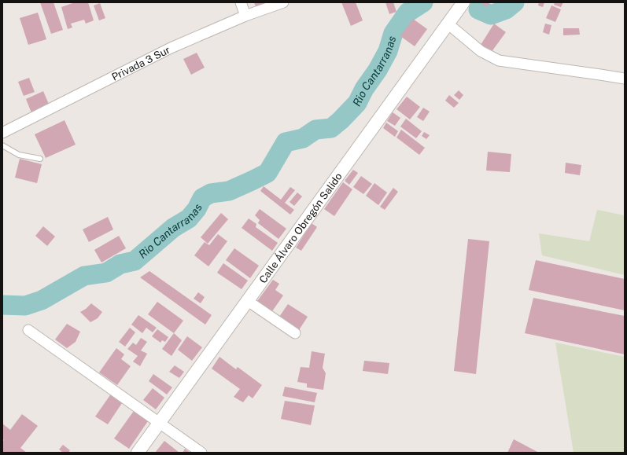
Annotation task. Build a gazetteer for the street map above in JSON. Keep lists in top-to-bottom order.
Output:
{
  "streets": {
    "street": ["Privada 3 Sur", "Calle Álvaro Obregón Salido"]
  },
  "water": ["Rio Cantarranas"]
}
